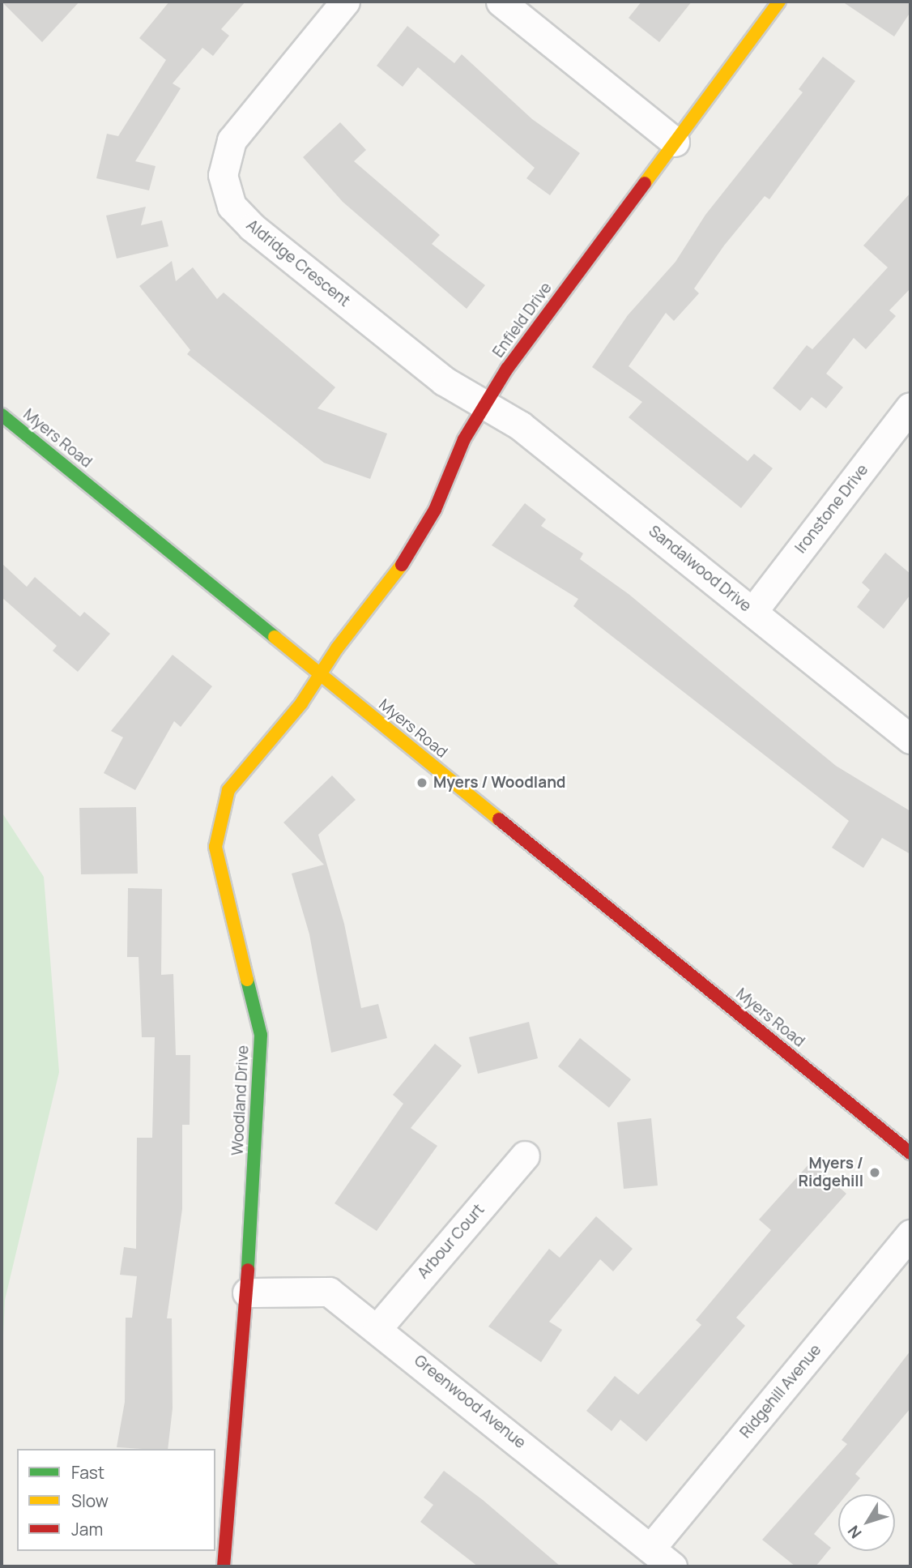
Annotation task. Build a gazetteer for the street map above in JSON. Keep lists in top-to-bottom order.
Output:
{
  "streets": {
    "street": [
      "Aldridge Crescent",
      "Enfield Drive",
      "Myers Road",
      "Ironstone Drive",
      "Sandalwood Drive",
      "Woodland Drive",
      "Arbour Court",
      "Ridgehill Avenue",
      "Greenwood Avenue"
    ]
  },
  "crossings": [
    ["Aldridge Crescent", "Enfield Drive"],
    ["Aldridge Crescent", "Sandalwood Drive"],
    ["Enfield Drive", "Myers Road"],
    ["Enfield Drive", "Sandalwood Drive"],
    ["Enfield Drive", "Woodland Drive"],
    ["Myers Road", "Woodland Drive"],
    ["Ironstone Drive", "Sandalwood Drive"],
    ["Woodland Drive", "Greenwood Avenue"],
    ["Arbour Court", "Greenwood Avenue"],
    ["Ridgehill Avenue", "Greenwood Avenue"]
  ],
  "places": ["Myers / Woodland", "Myers / Ridgehill"],
  "legend": ["Fast", "Slow", "Jam"],
  "north": "bottom left"
}
